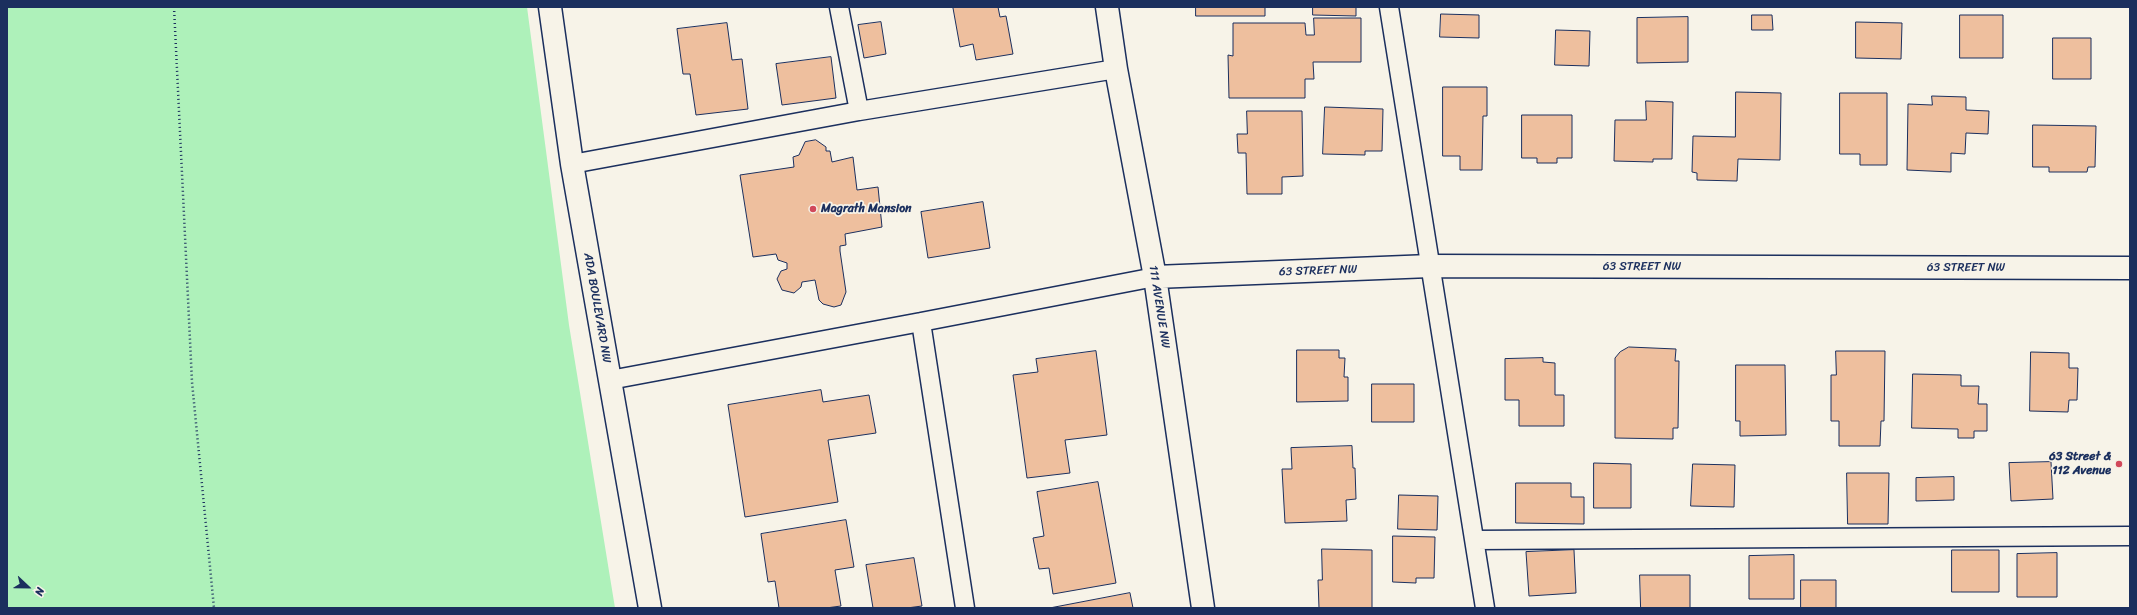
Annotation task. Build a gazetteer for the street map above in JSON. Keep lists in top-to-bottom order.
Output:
{
  "streets": {
    "street": ["63 STREET NW", "111 AVENUE NW", "ADA BOULEVARD NW"]
  },
  "crossings": [
    ["63 STREET NW", "111 AVENUE NW"]
  ],
  "places": ["Magrath Mansion", "63 Street & 112 Avenue"],
  "north": "right"
}
